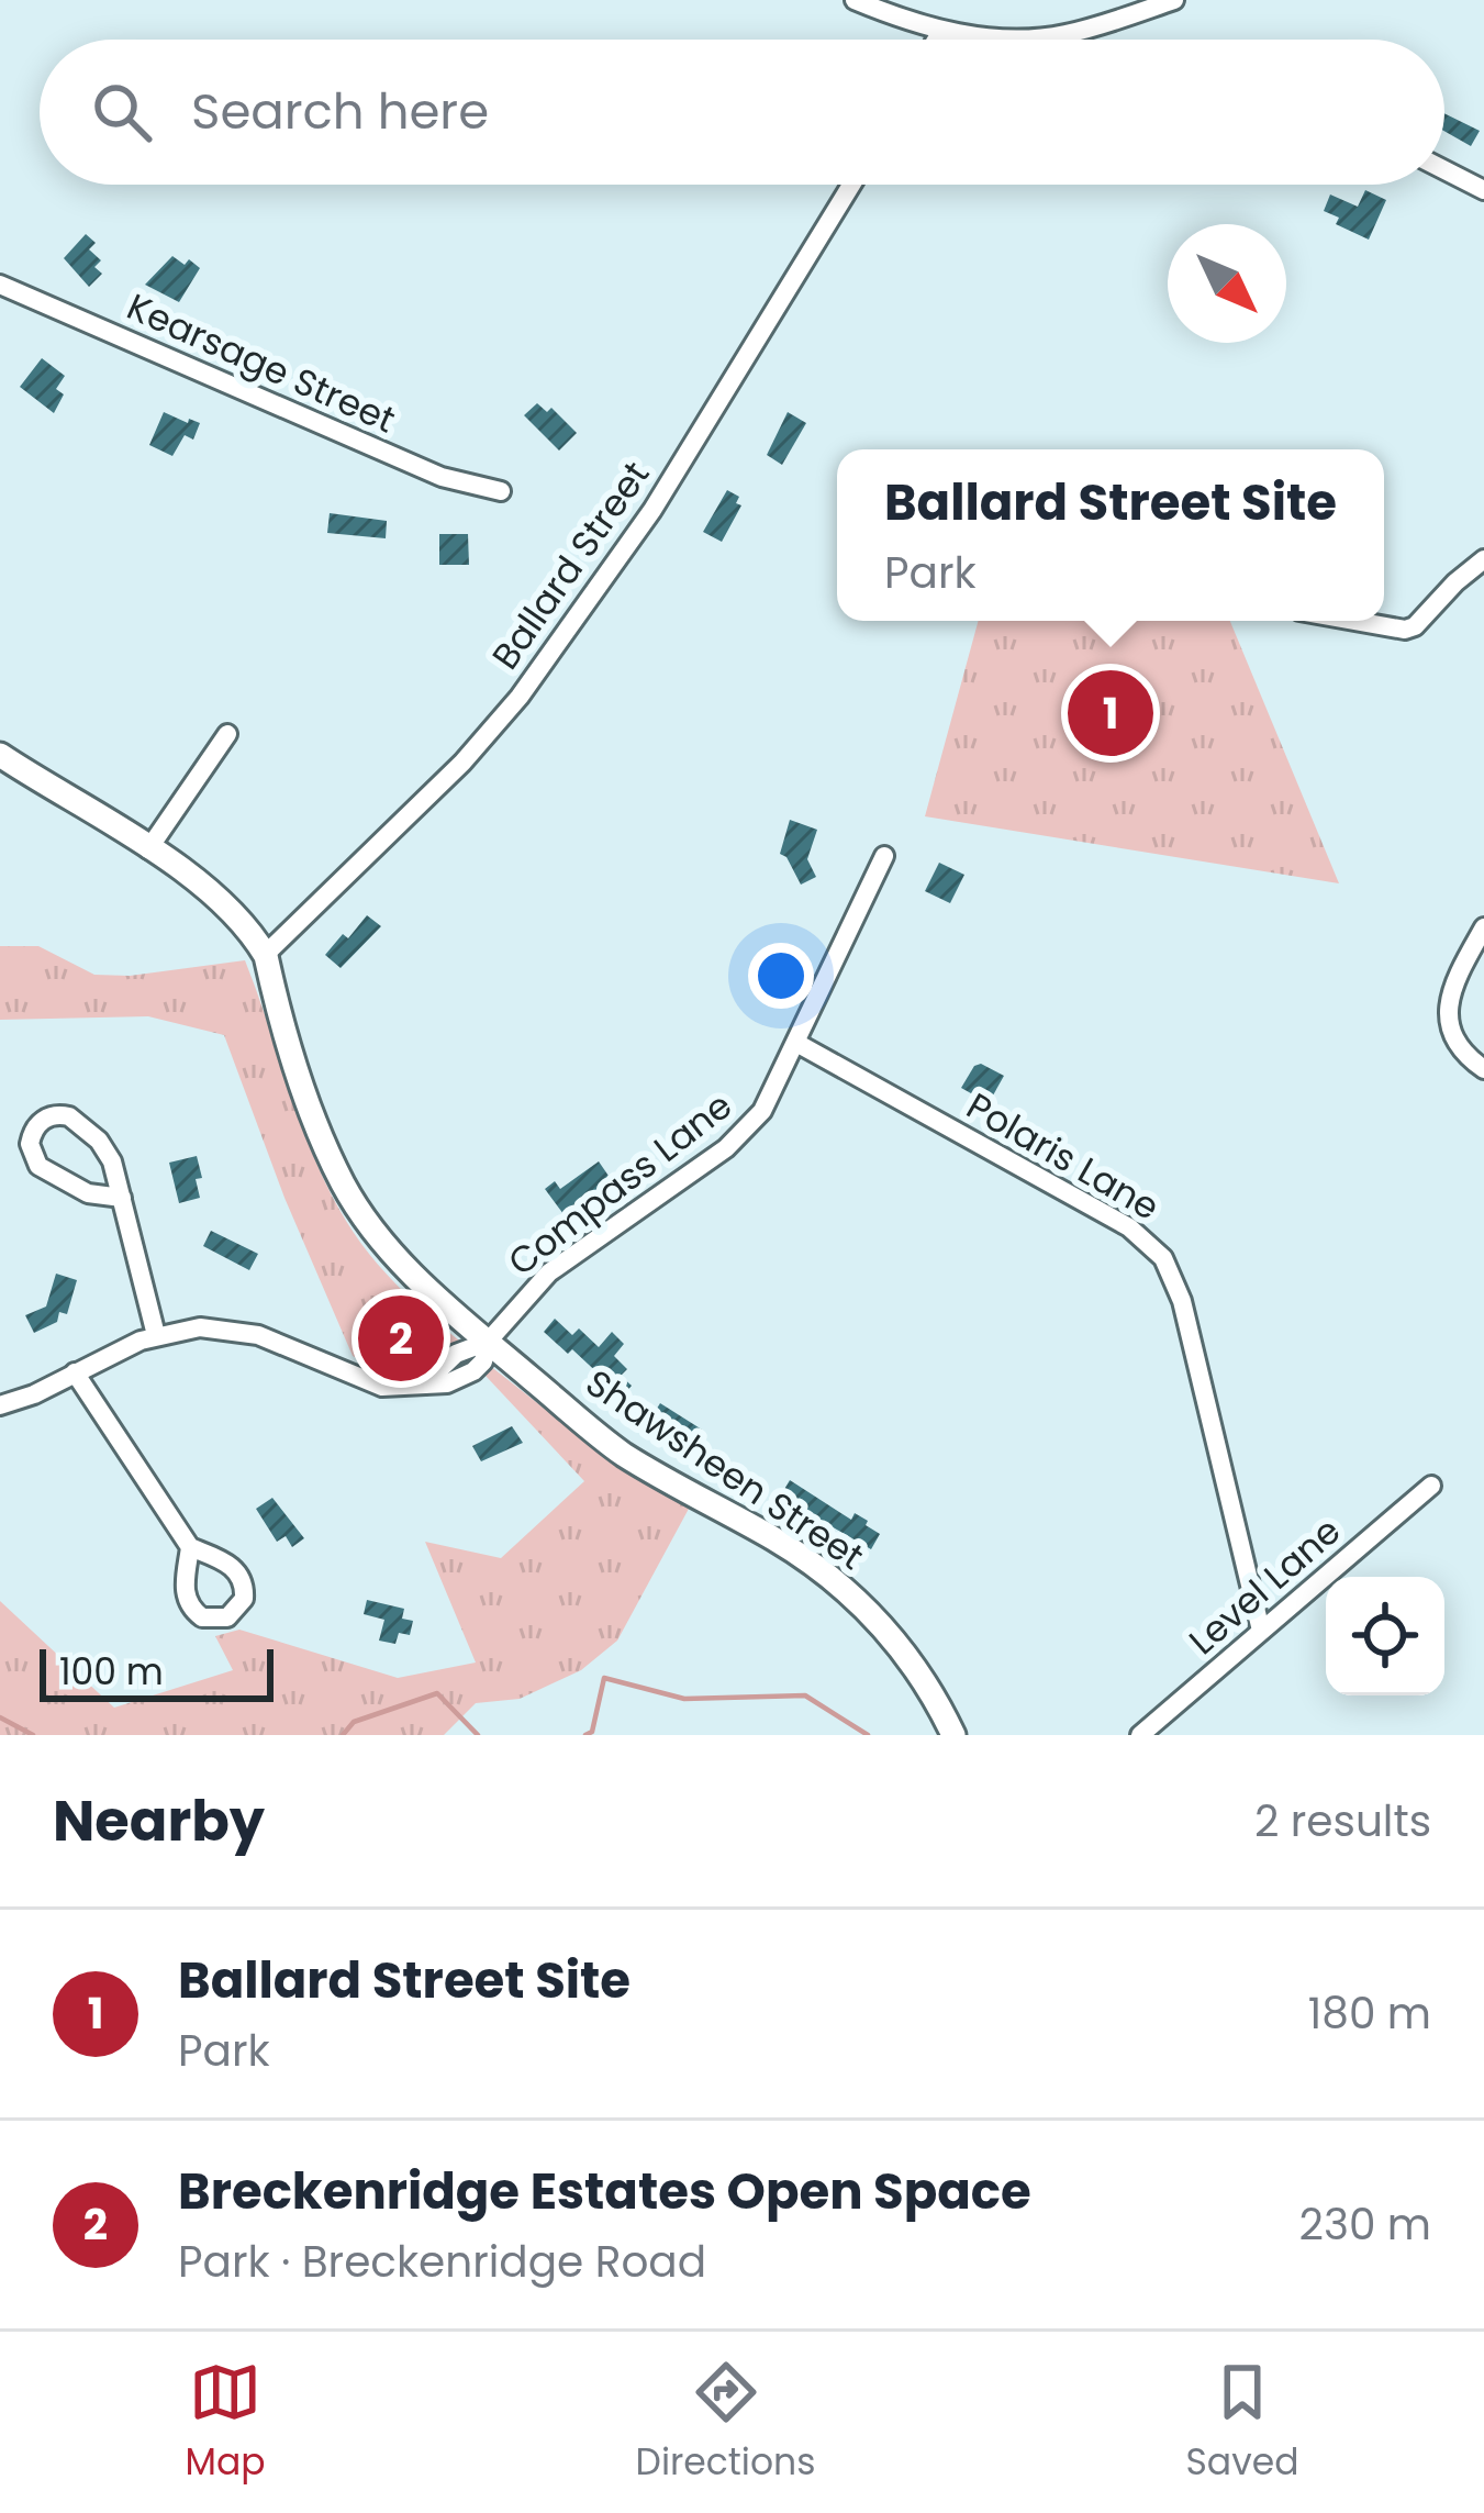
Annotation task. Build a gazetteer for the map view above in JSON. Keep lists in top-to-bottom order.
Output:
{
  "streets": {
    "main road": ["Shawsheen Street"],
    "street": [
      "Kearsage Street",
      "Ballard Street",
      "Polaris Lane",
      "Compass Lane",
      "Level Lane"
    ]
  },
  "crossings": [
    ["Ballard Street", "Shawsheen Street"],
    ["Polaris Lane", "Compass Lane"],
    ["Polaris Lane", "Level Lane"],
    ["Compass Lane", "Shawsheen Street"]
  ],
  "scale_bar": "100 m",
  "north": "bottom right",
  "page": {
    "search": "Search here",
    "popup": ["Ballard Street Site", "Park"],
    "pins": ["1", "2"],
    "scale": "100 m",
    "heading": ["Nearby", "2 results"],
    "list": [
      {
        "mark": "1",
        "name": "Ballard Street Site",
        "note": "Park",
        "value": "180 m"
      },
      {
        "mark": "2",
        "name": "Breckenridge Estates Open Space",
        "note": "Park · Breckenridge Road",
        "value": "230 m"
      }
    ],
    "nav": ["Map", "Directions", "Saved"]
  }
}
